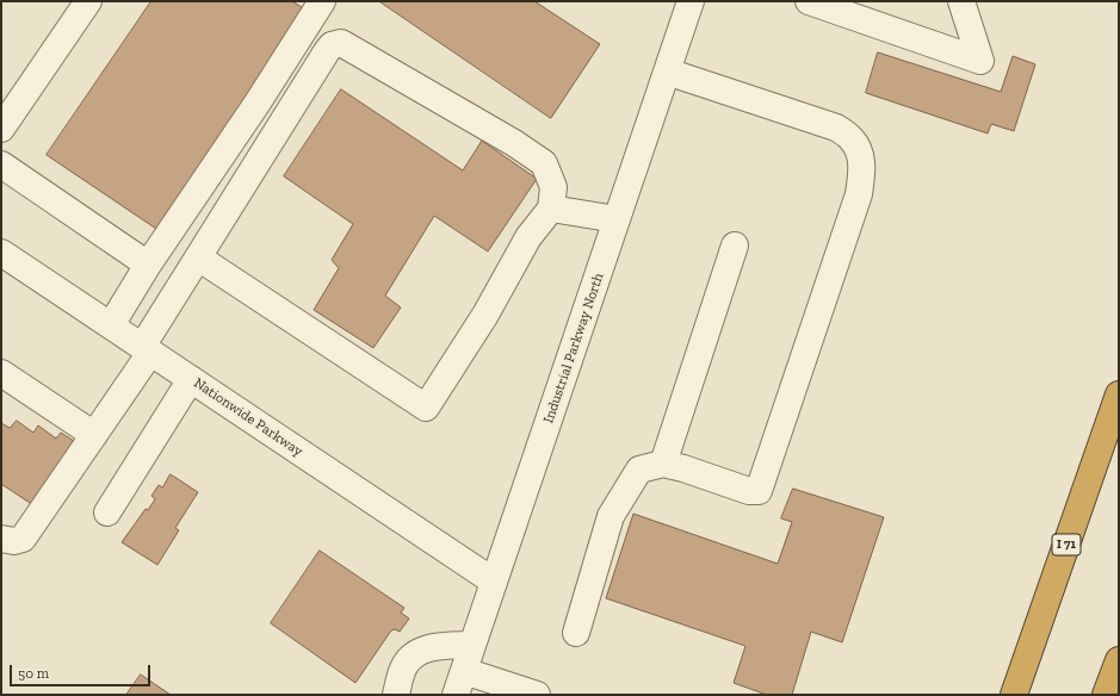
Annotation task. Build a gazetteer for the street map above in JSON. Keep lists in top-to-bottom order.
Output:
{
  "streets": {
    "highway": ["I 71"],
    "street": ["Industrial Parkway North", "Nationwide Parkway"]
  },
  "crossings": [
    ["Industrial Parkway North", "Nationwide Parkway"]
  ],
  "scale_bar": "50 m"
}
